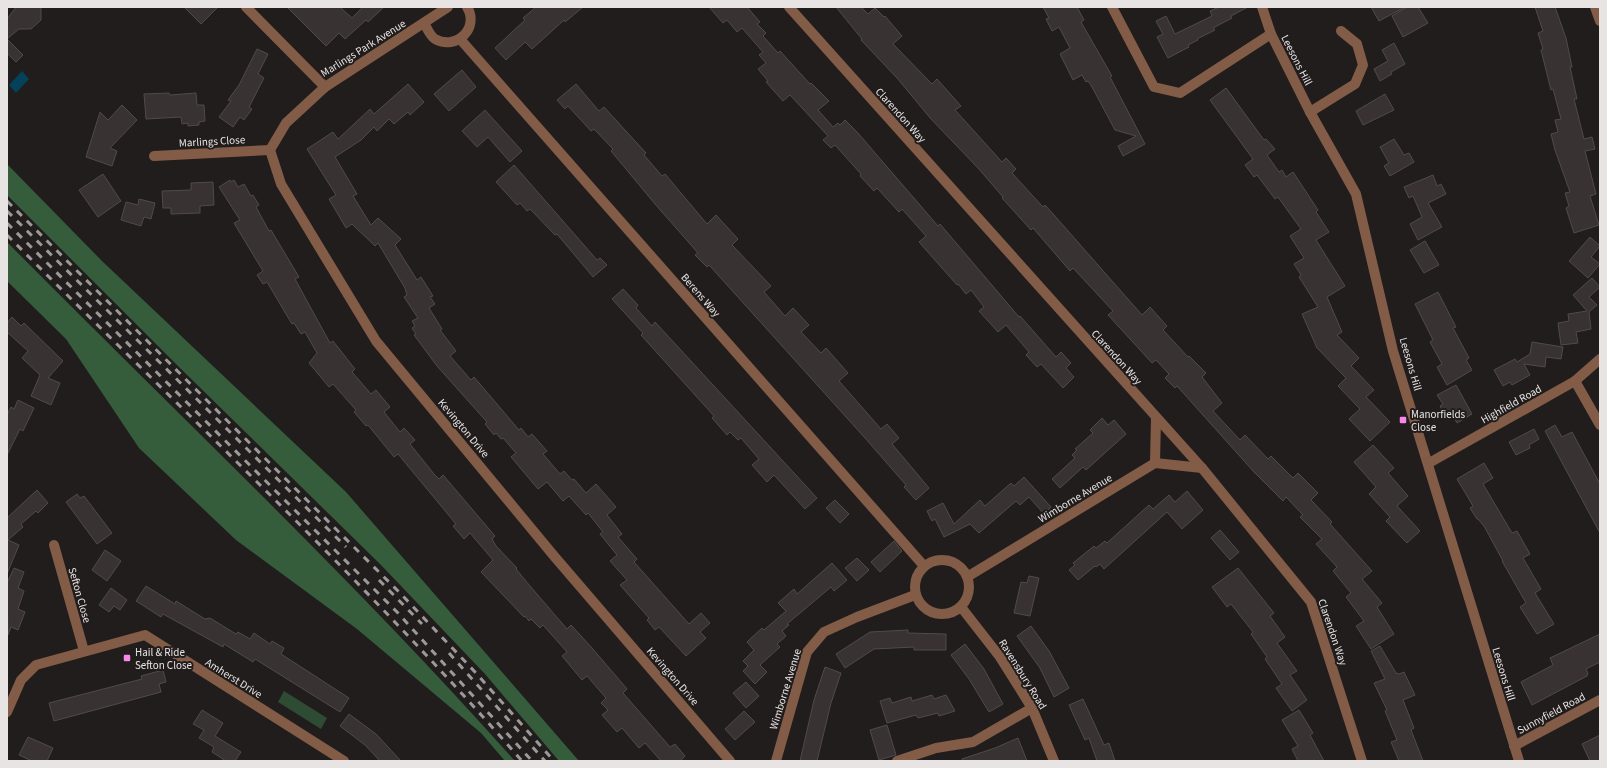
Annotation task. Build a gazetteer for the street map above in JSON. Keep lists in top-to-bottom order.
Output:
{
  "streets": {
    "street": [
      "Marlings Park Avenue",
      "Leesons Hill",
      "Clarendon Way",
      "Marlings Close",
      "Berens Way",
      "Highfield Road",
      "Kevington Drive",
      "Wimborne Avenue",
      "Sefton Close",
      "Ravensbury Road",
      "Amherst Drive",
      "Sunnyfield Road"
    ]
  },
  "crossings": [
    ["Leesons Hill", "Highfield Road"],
    ["Leesons Hill", "Sunnyfield Road"],
    ["Marlings Close", "Kevington Drive"],
    ["Berens Way", "Wimborne Avenue"],
    ["Berens Way", "Ravensbury Road"],
    ["Wimborne Avenue", "Ravensbury Road"],
    ["Sefton Close", "Amherst Drive"]
  ],
  "places": {
    "transit": ["Manorfields Close", "Hail & Ride Sefton Close"]
  }
}
